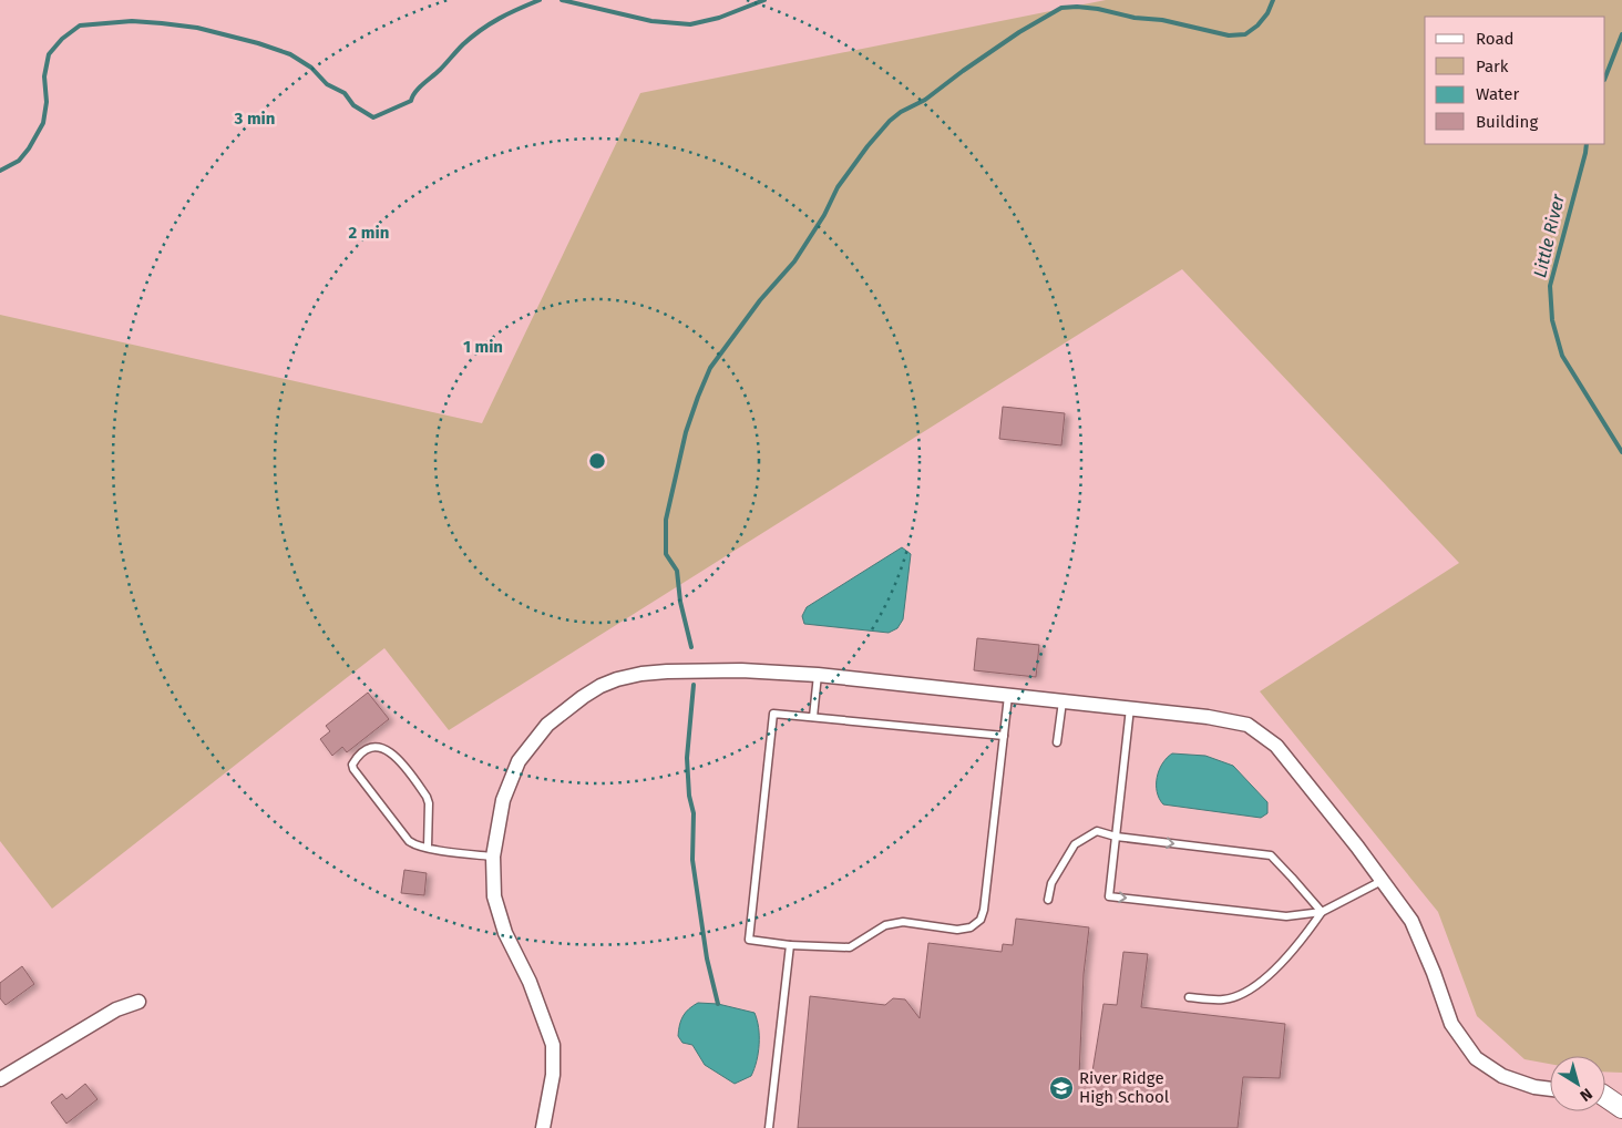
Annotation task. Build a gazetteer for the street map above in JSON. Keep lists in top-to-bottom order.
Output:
{
  "water": ["Little River"],
  "places": {
    "school or university": ["River Ridge High School"]
  },
  "legend": [
    "Road",
    "Park",
    "Water",
    "Building"
  ],
  "north": "bottom right",
  "rings": ["3 min", "2 min", "1 min"]
}
